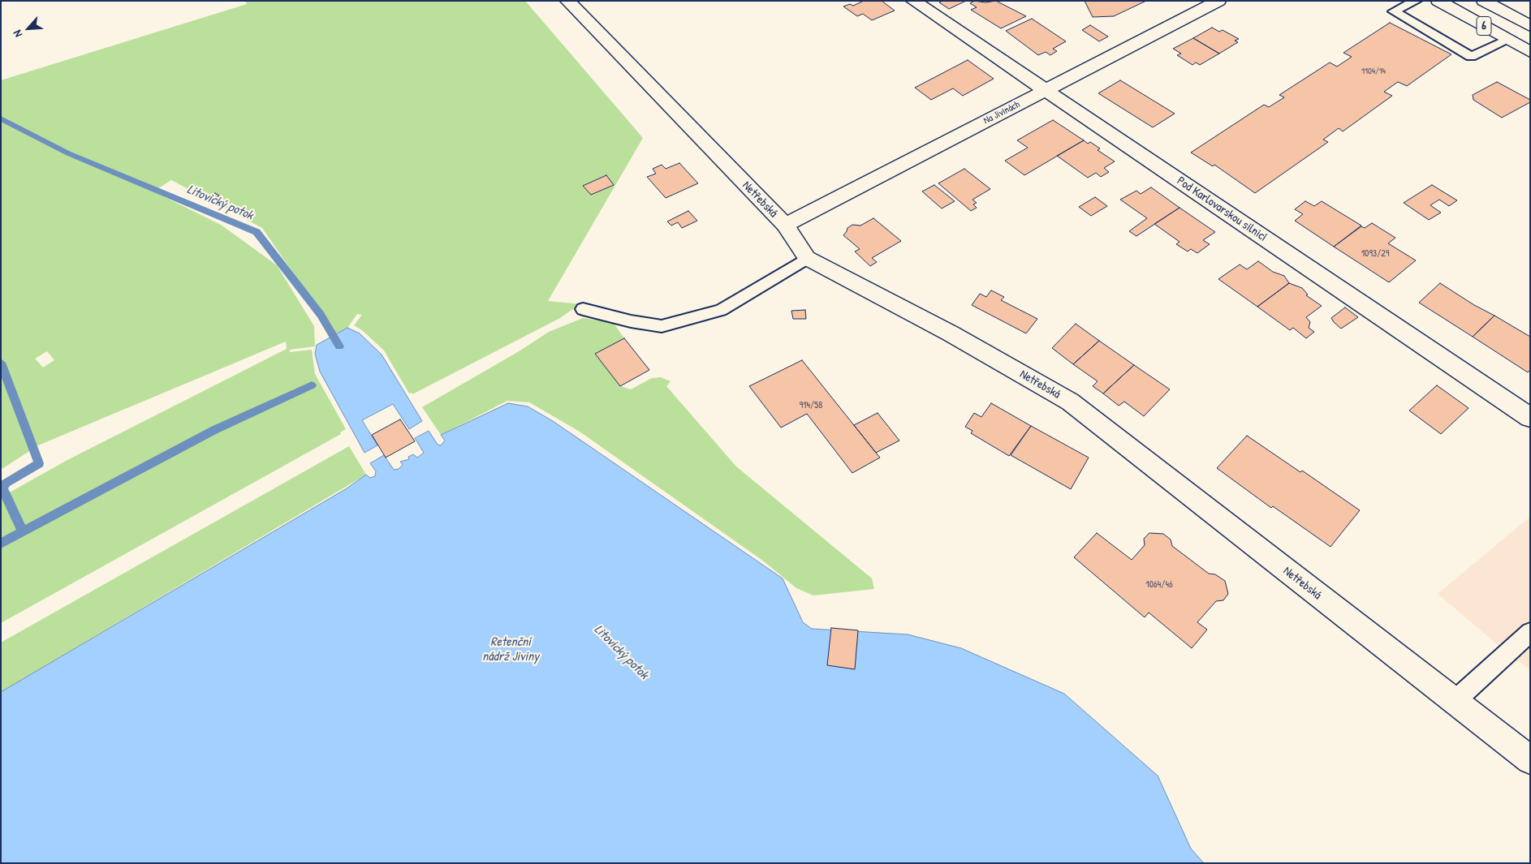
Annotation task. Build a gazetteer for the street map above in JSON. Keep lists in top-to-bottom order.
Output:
{
  "streets": {
    "street": [
      "6",
      "Na Jivinách",
      "Netřebská",
      "Pod Karlovarskou silnicí"
    ]
  },
  "crossings": [
    ["Na Jivinách", "Netřebská"],
    ["Na Jivinách", "Pod Karlovarskou silnicí"]
  ],
  "water": ["Litovický potok", "Retenční nádrž Jiviny"],
  "house_numbers": [
    "1104/14",
    "1093/29",
    "914/58",
    "1064/46"
  ],
  "north": "bottom left"
}
